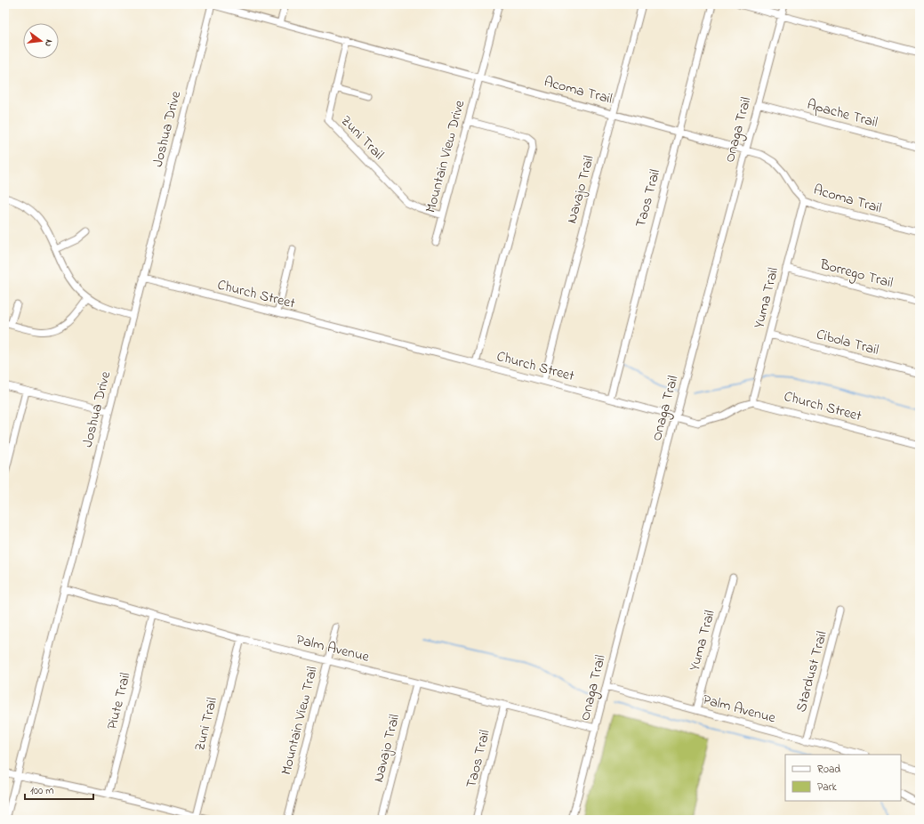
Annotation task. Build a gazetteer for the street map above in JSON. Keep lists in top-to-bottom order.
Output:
{
  "streets": {
    "street": [
      "Acoma Trail",
      "Apache Trail",
      "Joshua Drive",
      "Onaga Trail",
      "Zuni Trail",
      "Mountain View Drive",
      "Navajo Trail",
      "Taos Trail",
      "Borrego Trail",
      "Church Street",
      "Yuma Trail",
      "Cibola Trail",
      "Palm Avenue",
      "Stardust Trail",
      "Piute Trail",
      "Mountain View Trail"
    ]
  },
  "crossings": [
    ["Acoma Trail", "Joshua Drive"],
    ["Acoma Trail", "Onaga Trail"],
    ["Acoma Trail", "Zuni Trail"],
    ["Acoma Trail", "Mountain View Drive"],
    ["Acoma Trail", "Navajo Trail"],
    ["Acoma Trail", "Taos Trail"],
    ["Acoma Trail", "Yuma Trail"],
    ["Apache Trail", "Onaga Trail"],
    ["Joshua Drive", "Church Street"],
    ["Joshua Drive", "Palm Avenue"],
    ["Onaga Trail", "Church Street"],
    ["Onaga Trail", "Palm Avenue"],
    ["Zuni Trail", "Mountain View Drive"],
    ["Zuni Trail", "Palm Avenue"],
    ["Navajo Trail", "Church Street"],
    ["Navajo Trail", "Palm Avenue"],
    ["Taos Trail", "Church Street"],
    ["Taos Trail", "Palm Avenue"],
    ["Borrego Trail", "Yuma Trail"],
    ["Church Street", "Yuma Trail"],
    ["Yuma Trail", "Cibola Trail"],
    ["Yuma Trail", "Palm Avenue"],
    ["Palm Avenue", "Stardust Trail"],
    ["Palm Avenue", "Piute Trail"],
    ["Palm Avenue", "Mountain View Trail"]
  ],
  "legend": ["Road", "Park"],
  "scale_bar": "100 m",
  "north": "right"
}
